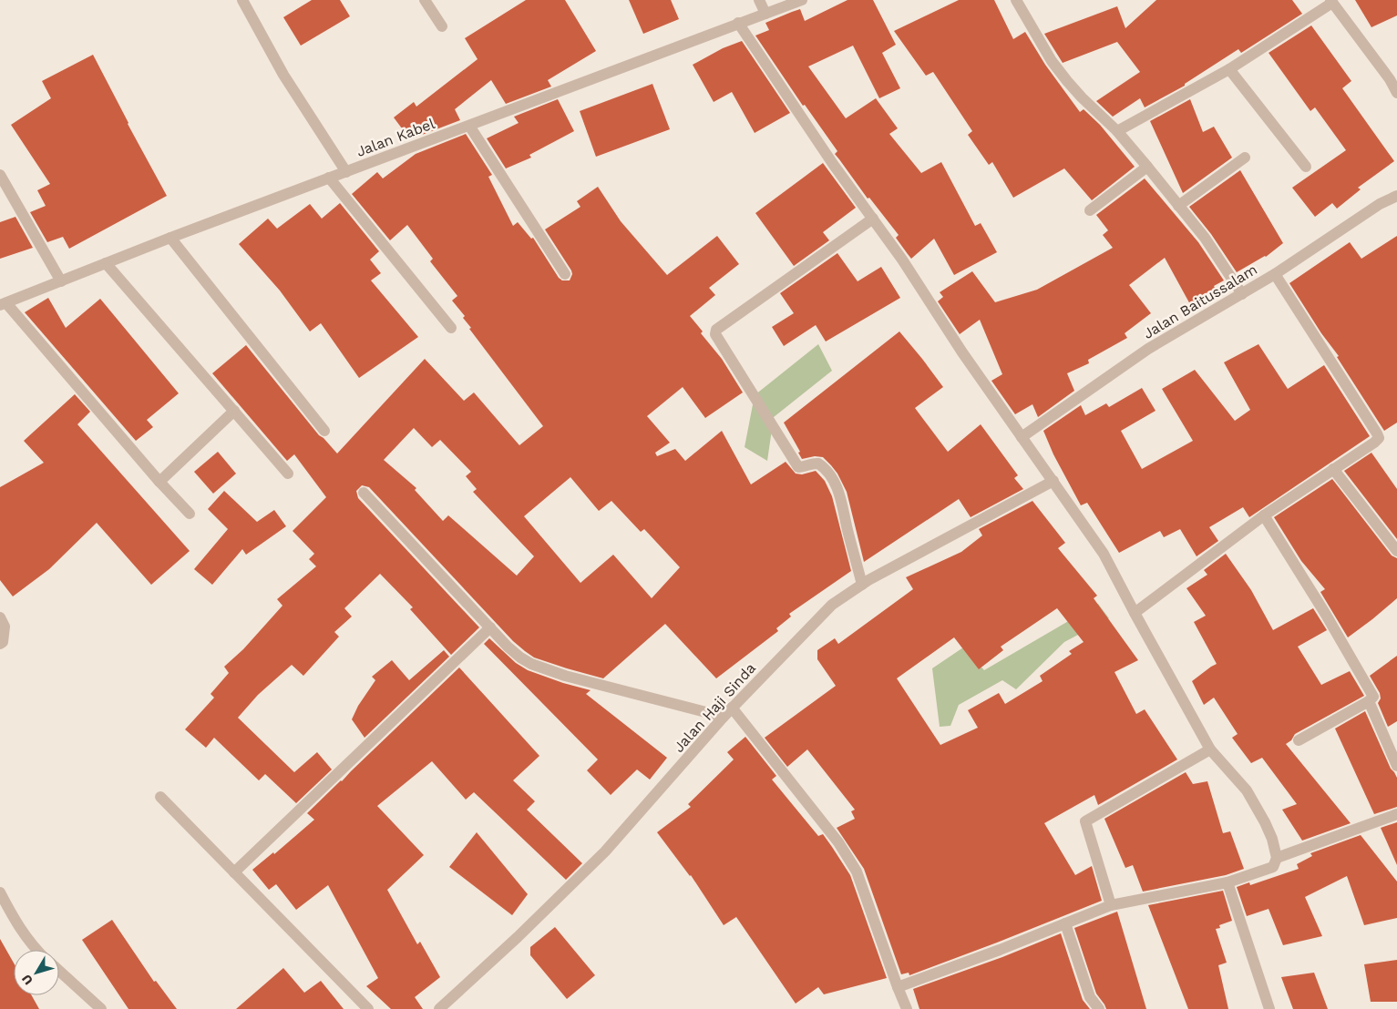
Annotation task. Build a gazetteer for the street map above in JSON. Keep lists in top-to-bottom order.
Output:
{
  "streets": {
    "street": ["Jalan Kabel", "Jalan Baitussalam", "Jalan Haji Sinda"]
  },
  "north": "bottom left"
}
